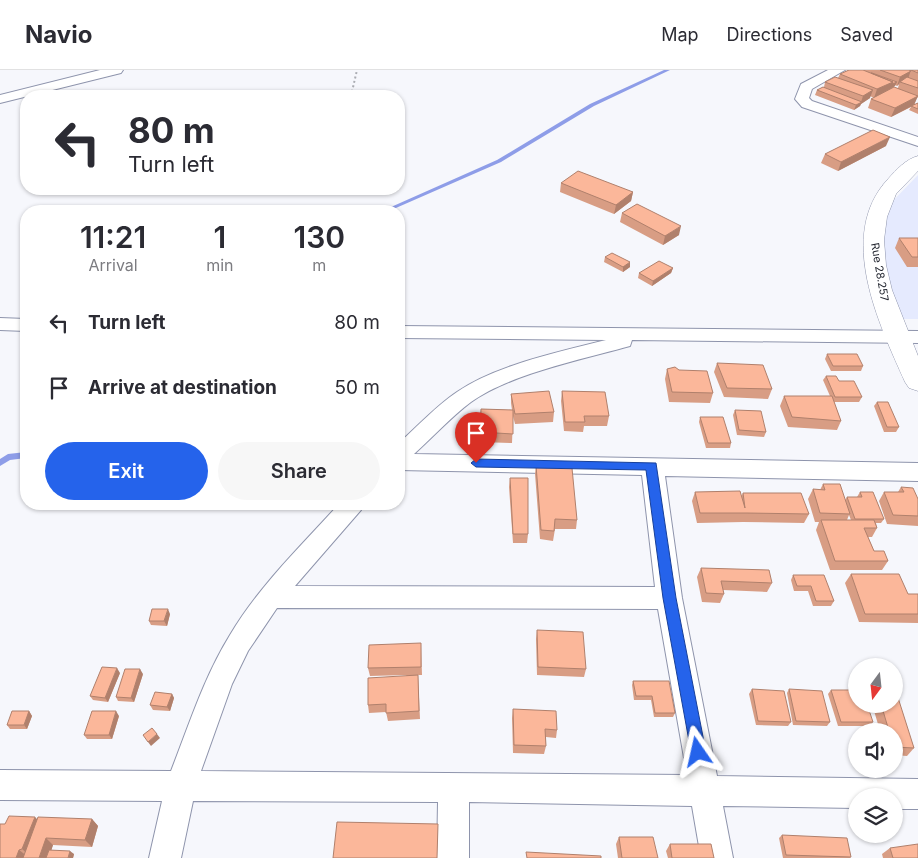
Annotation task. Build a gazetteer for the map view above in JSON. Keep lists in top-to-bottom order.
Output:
{
  "streets": {
    "street": ["Rue 28.257"]
  },
  "north": "bottom",
  "page": {
    "header": "Navio",
    "nav": ["Map", "Directions", "Saved"],
    "turn": ["80 m", "Turn left"],
    "eta": [
      "11:21",
      "Arrival",
      "1",
      "min",
      "130",
      "m"
    ],
    "list": [
      {
        "name": "Turn left",
        "value": "80 m"
      },
      {
        "name": "Arrive at destination",
        "value": "50 m"
      }
    ],
    "buttons": ["Exit", "Share"]
  }
}
